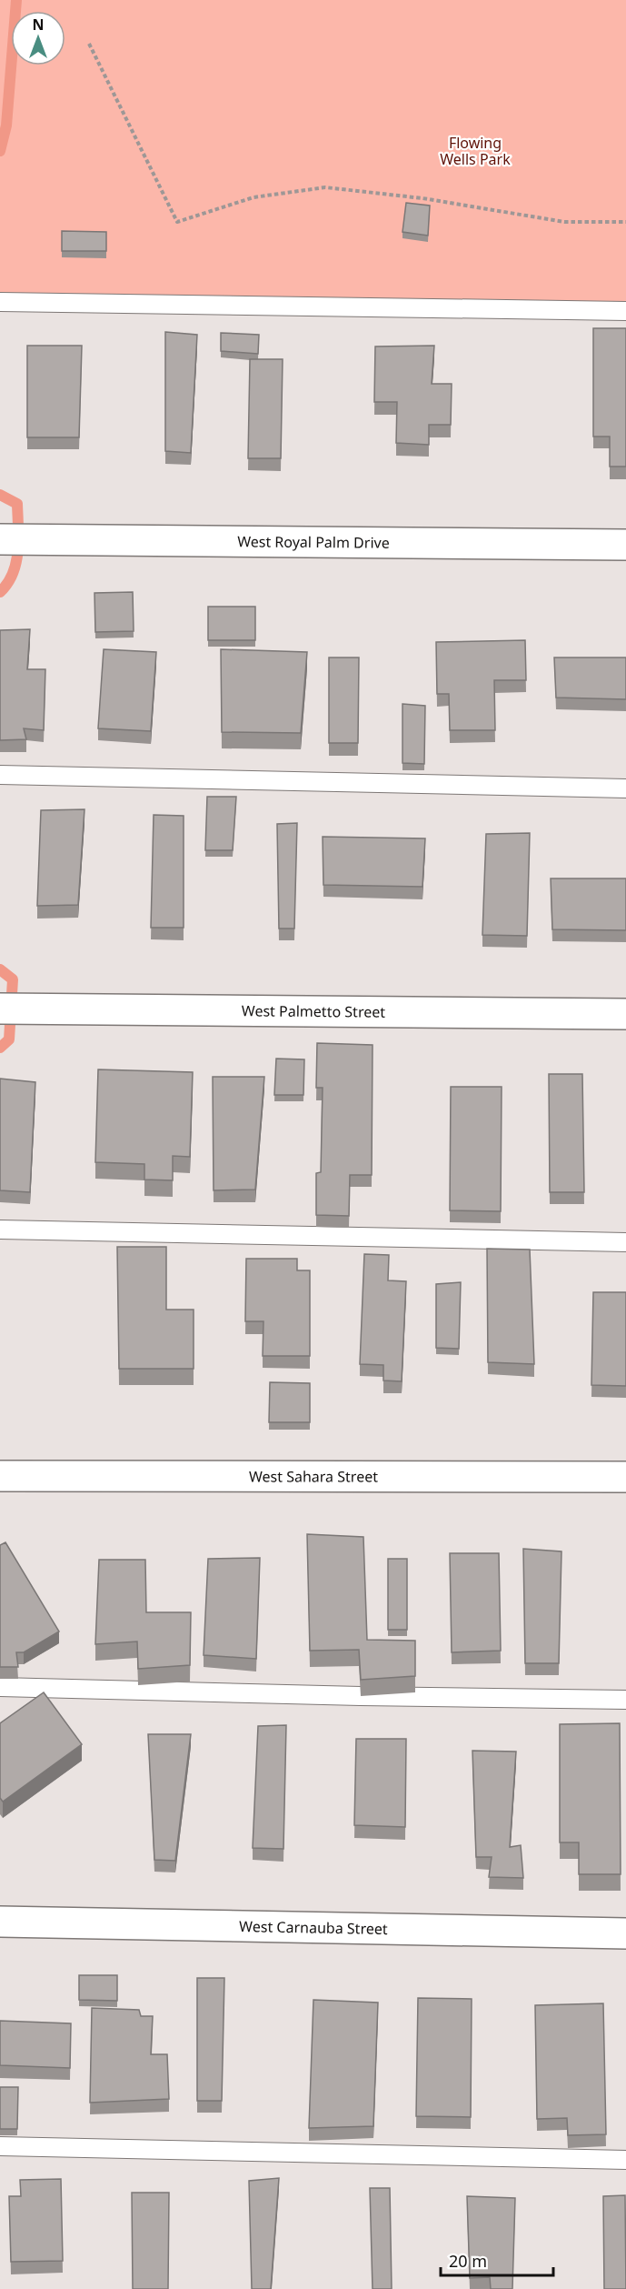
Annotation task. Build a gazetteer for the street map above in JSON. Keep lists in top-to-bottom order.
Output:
{
  "streets": {
    "street": [
      "West Royal Palm Drive",
      "West Palmetto Street",
      "West Sahara Street",
      "West Carnauba Street"
    ]
  },
  "parks": ["Flowing Wells Park"],
  "scale_bar": "20 m",
  "north": "top"
}
